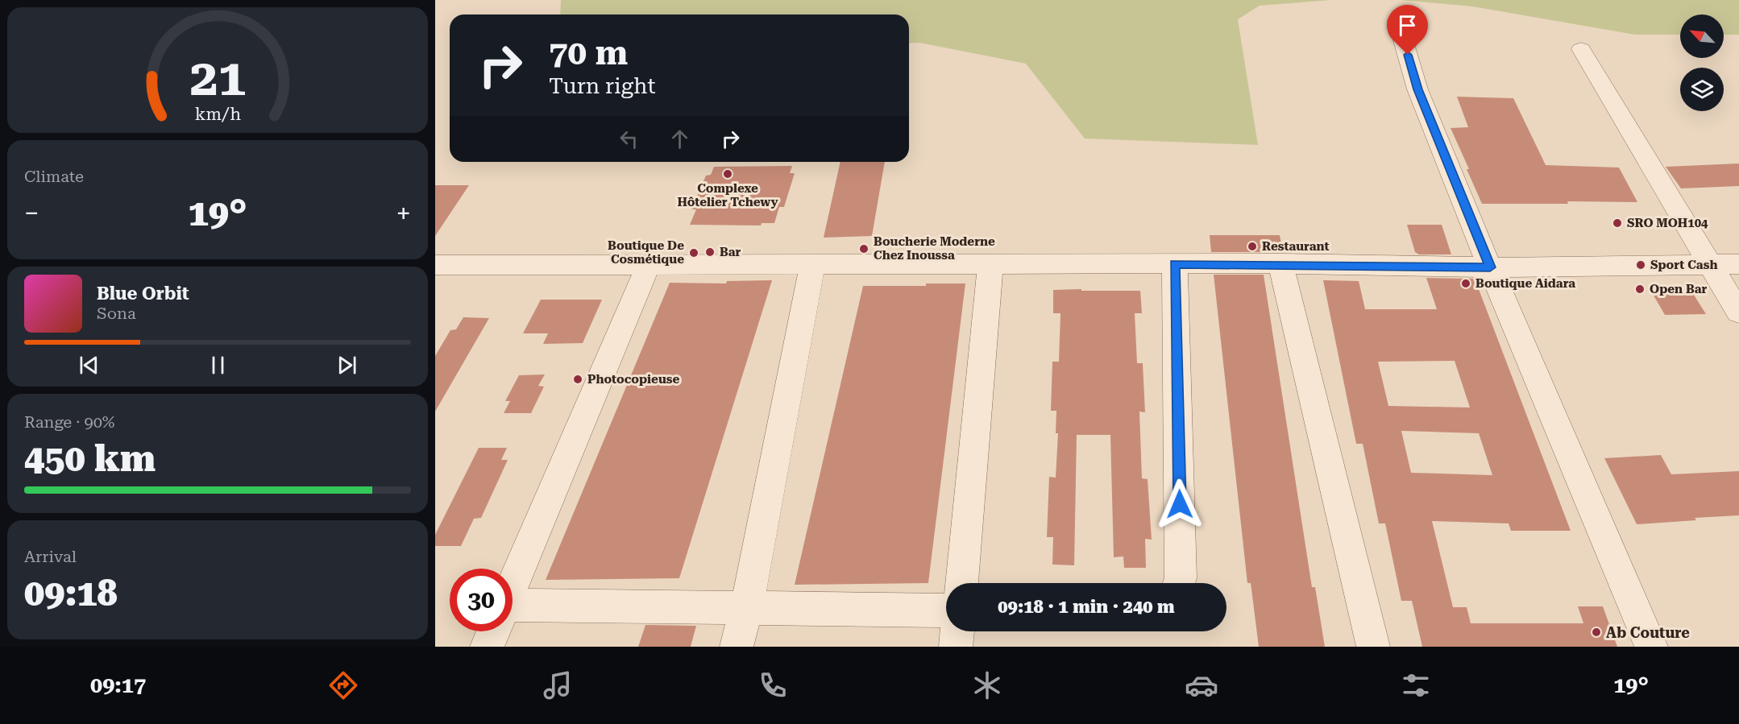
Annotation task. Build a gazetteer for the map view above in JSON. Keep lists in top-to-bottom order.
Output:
{
  "places": [
    "Complexe Hôtelier Tchewy",
    "SRO MOH104",
    "Restaurant",
    "Boucherie Moderne Chez Inoussa",
    "Bar",
    "Boutique De Cosmétique",
    "Sport Cash",
    "Boutique Aidara",
    "Open Bar",
    "Photocopieuse",
    "Ab Couture"
  ],
  "north": "top left",
  "page": {
    "turn": ["70 m", "Turn right"],
    "tile": [
      "Climate",
      ["Range · 90%", "450 km"],
      ["Arrival", "09:18"]
    ],
    "heat": ["−", "19°", "+"],
    "song": ["Blue Orbit", "Sona"],
    "limit": "30",
    "trip": "09:18 · 1 min · 240 m",
    "tabs": ["09:17", "19°"],
    "gauge": ["21", "km/h"]
  }
}
